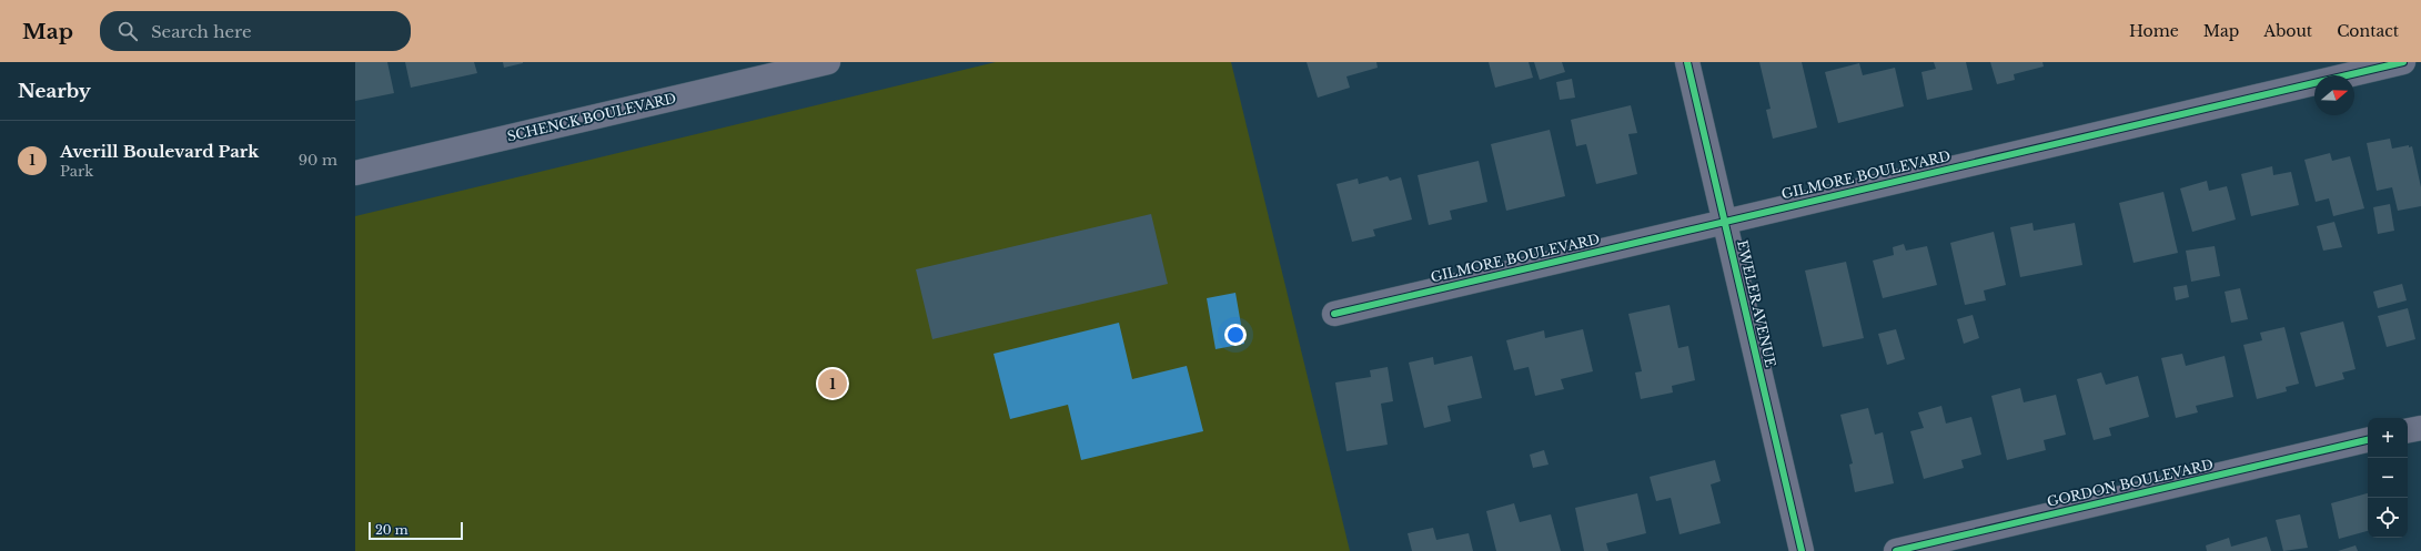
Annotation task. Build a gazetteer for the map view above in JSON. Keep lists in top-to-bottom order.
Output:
{
  "streets": {
    "street": [
      "SCHENCK BOULEVARD",
      "GILMORE BOULEVARD",
      "EWELER AVENUE",
      "GORDON BOULEVARD"
    ]
  },
  "crossings": [
    ["GILMORE BOULEVARD", "EWELER AVENUE"]
  ],
  "scale_bar": "20 m",
  "north": "right",
  "page": {
    "header": "Map",
    "search": "Search here",
    "nav": [
      "Home",
      "Map",
      "About",
      "Contact"
    ],
    "heading": "Nearby",
    "list": [
      {
        "mark": "1",
        "name": "Averill Boulevard Park",
        "note": "Park",
        "value": "90 m"
      }
    ],
    "pins": "1",
    "map_buttons": ["+", "−"],
    "scale": "20 m"
  }
}
